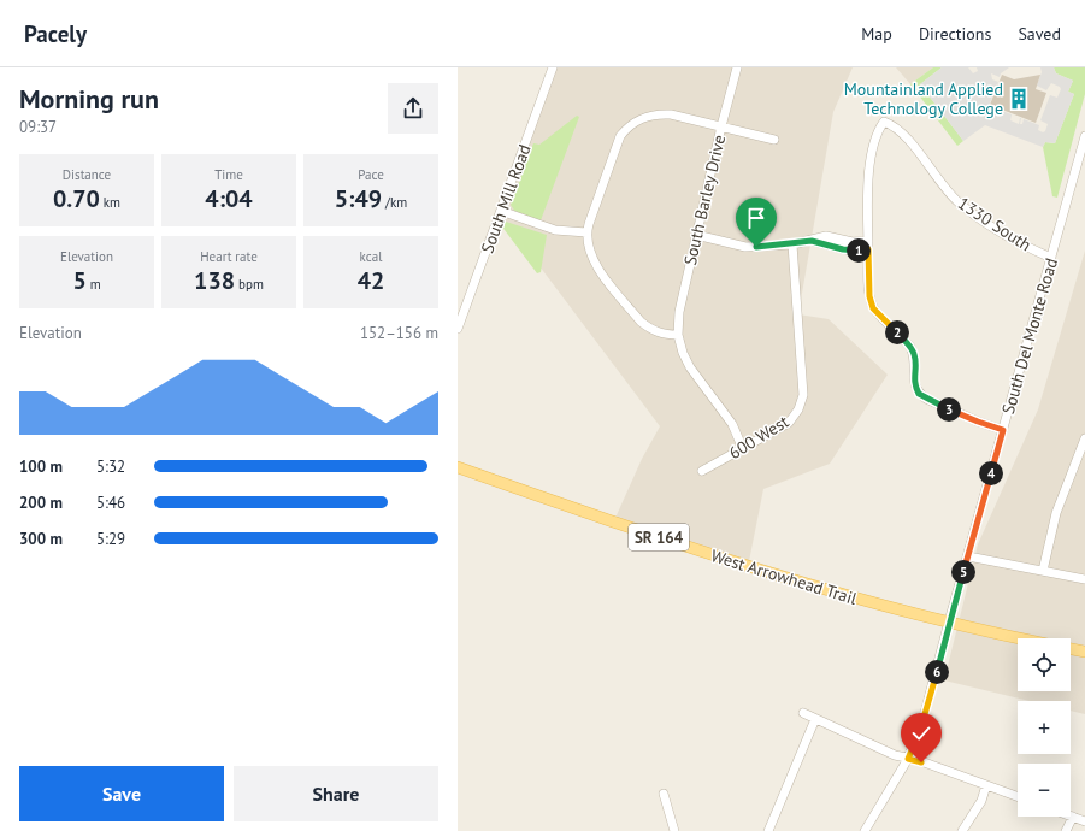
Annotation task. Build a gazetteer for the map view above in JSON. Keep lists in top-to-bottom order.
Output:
{
  "streets": {
    "main road": ["SR 164", "West Arrowhead Trail"],
    "street": [
      "South Mill Road",
      "South Barley Drive",
      "1330 South",
      "South Del Monte Road",
      "600 West"
    ]
  },
  "crossings": [
    ["1330 South", "South Del Monte Road"],
    ["South Del Monte Road", "SR 164"],
    ["South Del Monte Road", "West Arrowhead Trail"],
    ["SR 164", "West Arrowhead Trail"]
  ],
  "places": {
    "building": ["Mountainland Applied Technology College"]
  },
  "page": {
    "header": "Pacely",
    "nav": ["Map", "Directions", "Saved"],
    "heading": ["Morning run", "09:37"],
    "stats": [
      ["Distance", "0.70 km"],
      ["Time", "4:04"],
      ["Pace", "5:49 /km"],
      ["Elevation", "5 m"],
      ["Heart rate", "138 bpm"],
      ["kcal", "42"]
    ],
    "pins": [
      "1",
      "2",
      "3",
      "4",
      "5",
      "6"
    ],
    "chart": ["Elevation", "152–156 m"],
    "list": [
      {
        "name": "100 m",
        "note": "5:32"
      },
      {
        "name": "200 m",
        "note": "5:46"
      },
      {
        "name": "300 m",
        "note": "5:29"
      }
    ],
    "map_buttons": ["+", "−"],
    "buttons": ["Save", "Share"]
  }
}
